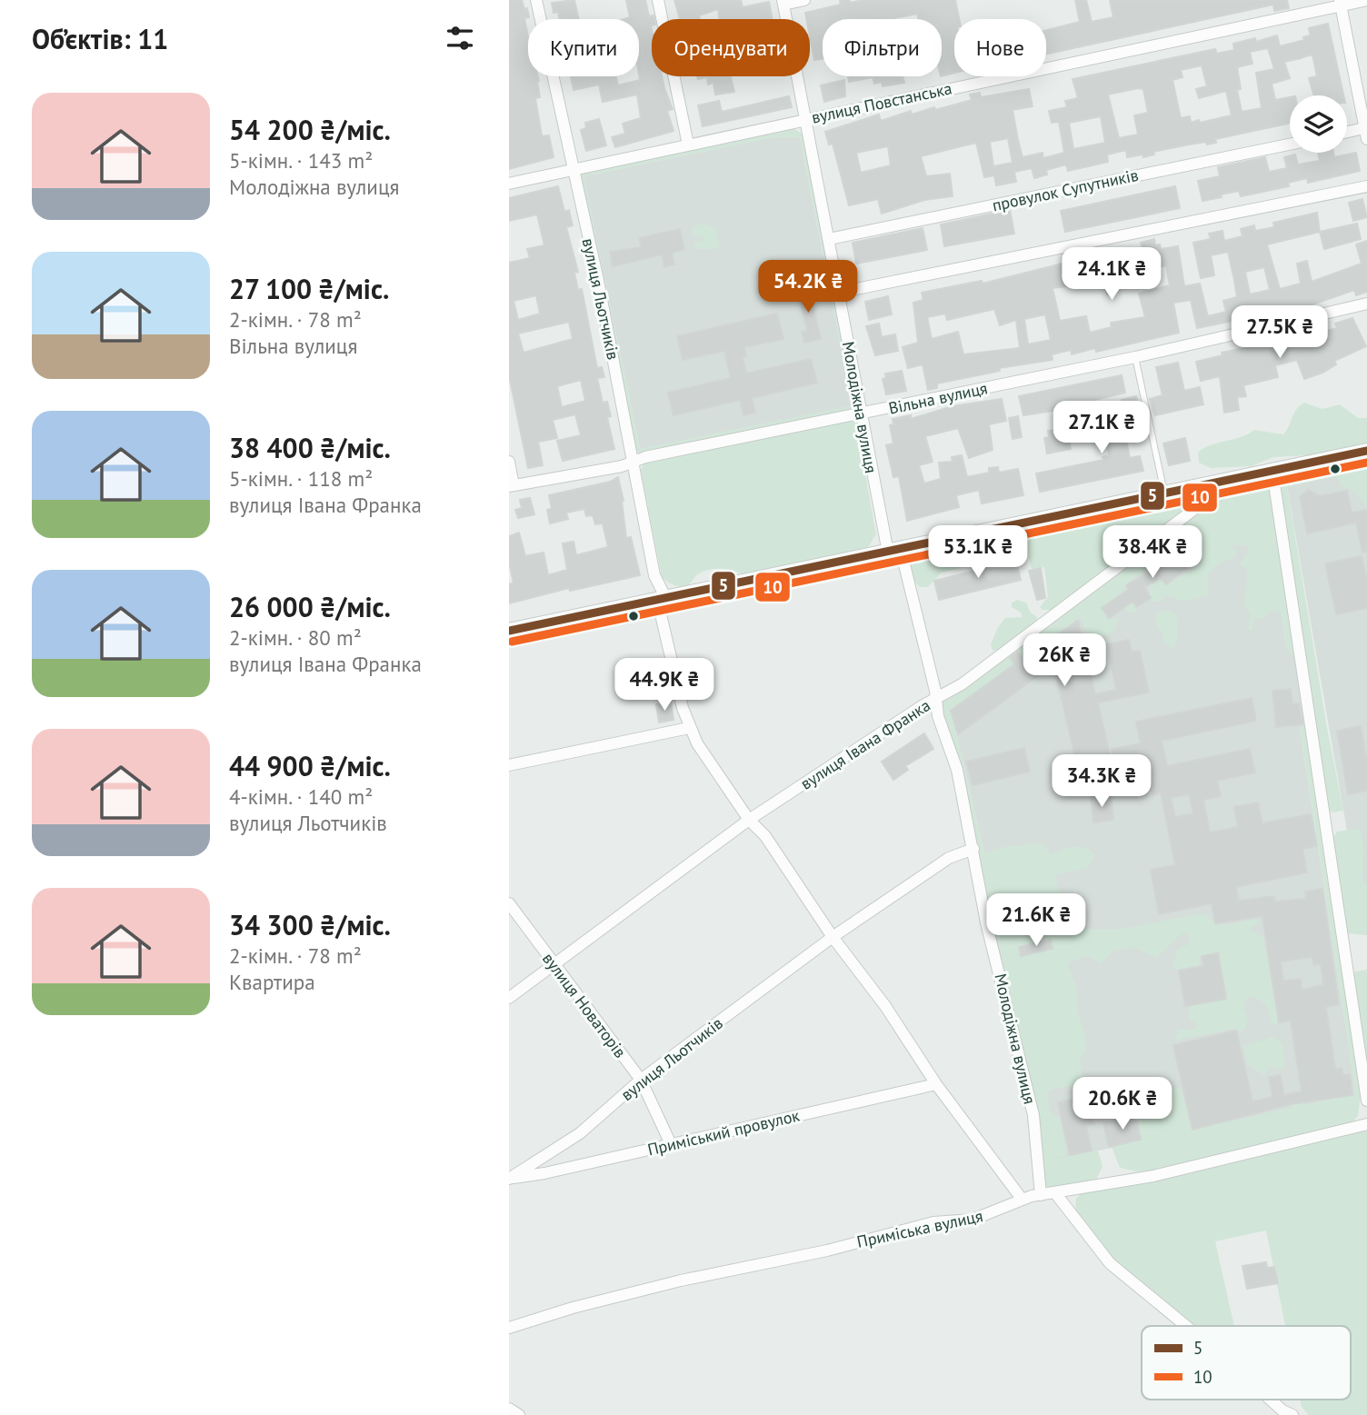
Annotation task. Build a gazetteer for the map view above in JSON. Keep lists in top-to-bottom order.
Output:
{
  "streets": {
    "street": [
      "вулиця Повстанська",
      "провулок Супутників",
      "вулиця Льотчиків",
      "Вільна вулиця",
      "Молодіжна вулиця",
      "вулиця Івана Франка",
      "вулиця Новаторів",
      "Приміський провулок",
      "Приміська вулиця"
    ]
  },
  "crossings": [
    ["вулиця Повстанська", "вулиця Льотчиків"],
    ["вулиця Повстанська", "Молодіжна вулиця"],
    ["провулок Супутників", "Молодіжна вулиця"],
    ["вулиця Льотчиків", "Вільна вулиця"],
    ["вулиця Льотчиків", "Молодіжна вулиця"],
    ["вулиця Льотчиків", "вулиця Івана Франка"],
    ["вулиця Льотчиків", "вулиця Новаторів"],
    ["вулиця Льотчиків", "Приміський провулок"],
    ["вулиця Льотчиків", "Приміська вулиця"],
    ["Вільна вулиця", "Молодіжна вулиця"],
    ["Молодіжна вулиця", "вулиця Івана Франка"],
    ["Молодіжна вулиця", "Приміська вулиця"],
    ["вулиця Івана Франка", "вулиця Новаторів"],
    ["вулиця Новаторів", "Приміський провулок"]
  ],
  "lines": ["transit line 5", "transit line 10"],
  "legend": ["5", "10"],
  "page": {
    "heading": "Об’єктів: 11",
    "chip": [
      "Купити",
      "Орендувати",
      "Фільтри",
      "Нове"
    ],
    "list": [
      {
        "name": "54 200 ₴/міс.",
        "note": "5-кімн. · 143 m² · Молодіжна вулиця"
      },
      {
        "name": "27 100 ₴/міс.",
        "note": "2-кімн. · 78 m² · Вільна вулиця"
      },
      {
        "name": "38 400 ₴/міс.",
        "note": "5-кімн. · 118 m² · вулиця Івана Франка"
      },
      {
        "name": "26 000 ₴/міс.",
        "note": "2-кімн. · 80 m² · вулиця Івана Франка"
      },
      {
        "name": "44 900 ₴/міс.",
        "note": "4-кімн. · 140 m² · вулиця Льотчиків"
      },
      {
        "name": "34 300 ₴/міс.",
        "note": "2-кімн. · 78 m² · Квартира"
      }
    ],
    "price": [
      "24.1K ₴",
      "54.2K ₴",
      "27.5K ₴",
      "27.1K ₴",
      "53.1K ₴",
      "38.4K ₴",
      "26K ₴",
      "44.9K ₴",
      "34.3K ₴",
      "21.6K ₴",
      "20.6K ₴"
    ]
  }
}
